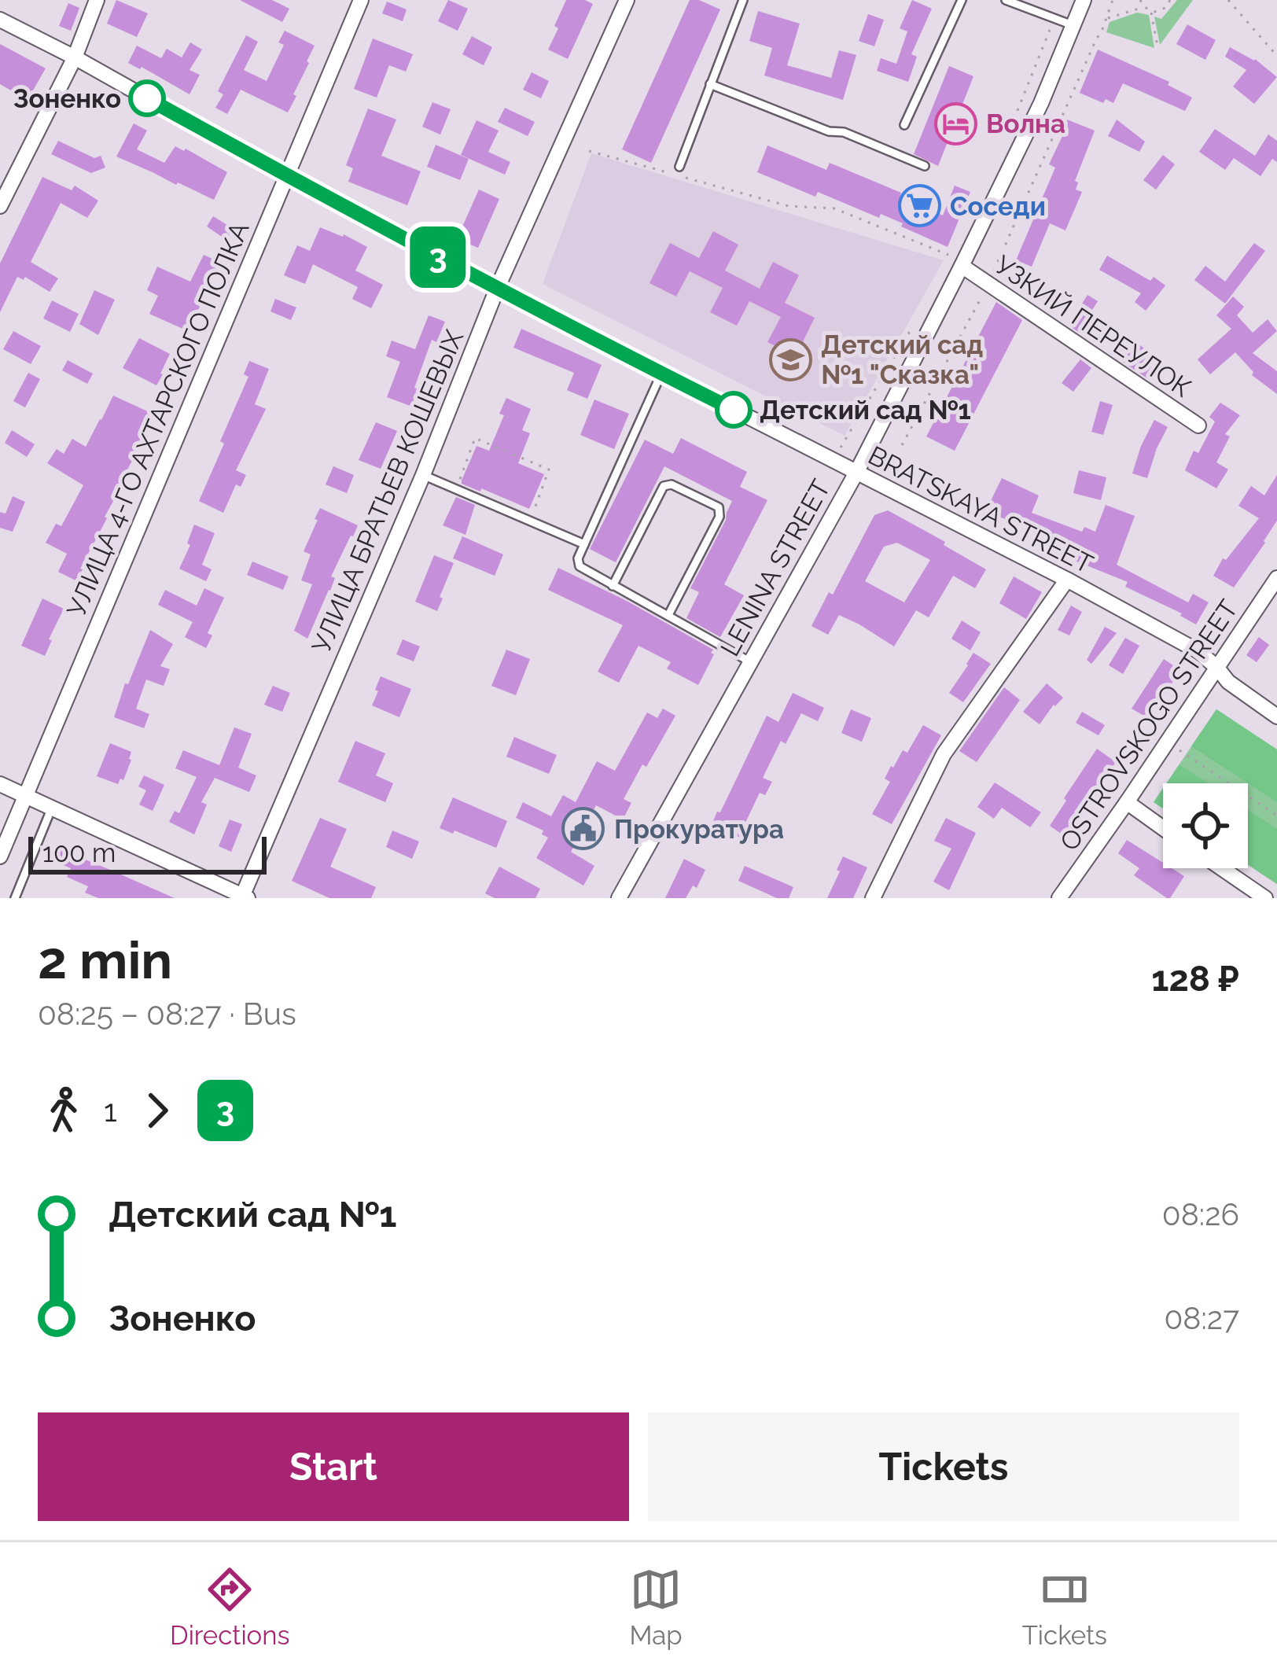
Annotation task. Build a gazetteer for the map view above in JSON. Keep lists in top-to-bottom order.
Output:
{
  "streets": {
    "street": [
      "УЗКИЙ ПЕРЕУЛОК",
      "УЛИЦА 4-ГО АХТАРСКОГО ПОЛКА",
      "УЛИЦА БРАТЬЕВ КОШЕВЫХ",
      "BRATSKAYA STREET",
      "LENINA STREET",
      "OSTROVSKOGO STREET"
    ]
  },
  "crossings": [
    ["УЗКИЙ ПЕРЕУЛОК", "LENINA STREET"],
    ["УЛИЦА 4-ГО АХТАРСКОГО ПОЛКА", "BRATSKAYA STREET"],
    ["УЛИЦА БРАТЬЕВ КОШЕВЫХ", "BRATSKAYA STREET"],
    ["BRATSKAYA STREET", "LENINA STREET"],
    ["BRATSKAYA STREET", "OSTROVSKOGO STREET"]
  ],
  "places": {
    "other": ["Зоненко", "Детский сад №1"],
    "hotel": ["Волна"],
    "supermarket": ["Соседи"],
    "school or university": ["Детский сад №1 \"Сказка\""],
    "public building": ["Прокуратура"]
  },
  "lines": ["bus line 3"],
  "scale_bar": "100 m",
  "page": {
    "on_map": "3",
    "scale": "100 m",
    "heading": ["2 min", "08:25 – 08:27 · Bus", "128 ₽"],
    "legs": ["1", "3"],
    "list": [
      {
        "name": "Детский сад №1",
        "value": "08:26"
      },
      {
        "name": "Зоненко",
        "value": "08:27"
      }
    ],
    "buttons": ["Start", "Tickets"],
    "tabs": ["Directions", "Map", "Tickets"]
  }
}
